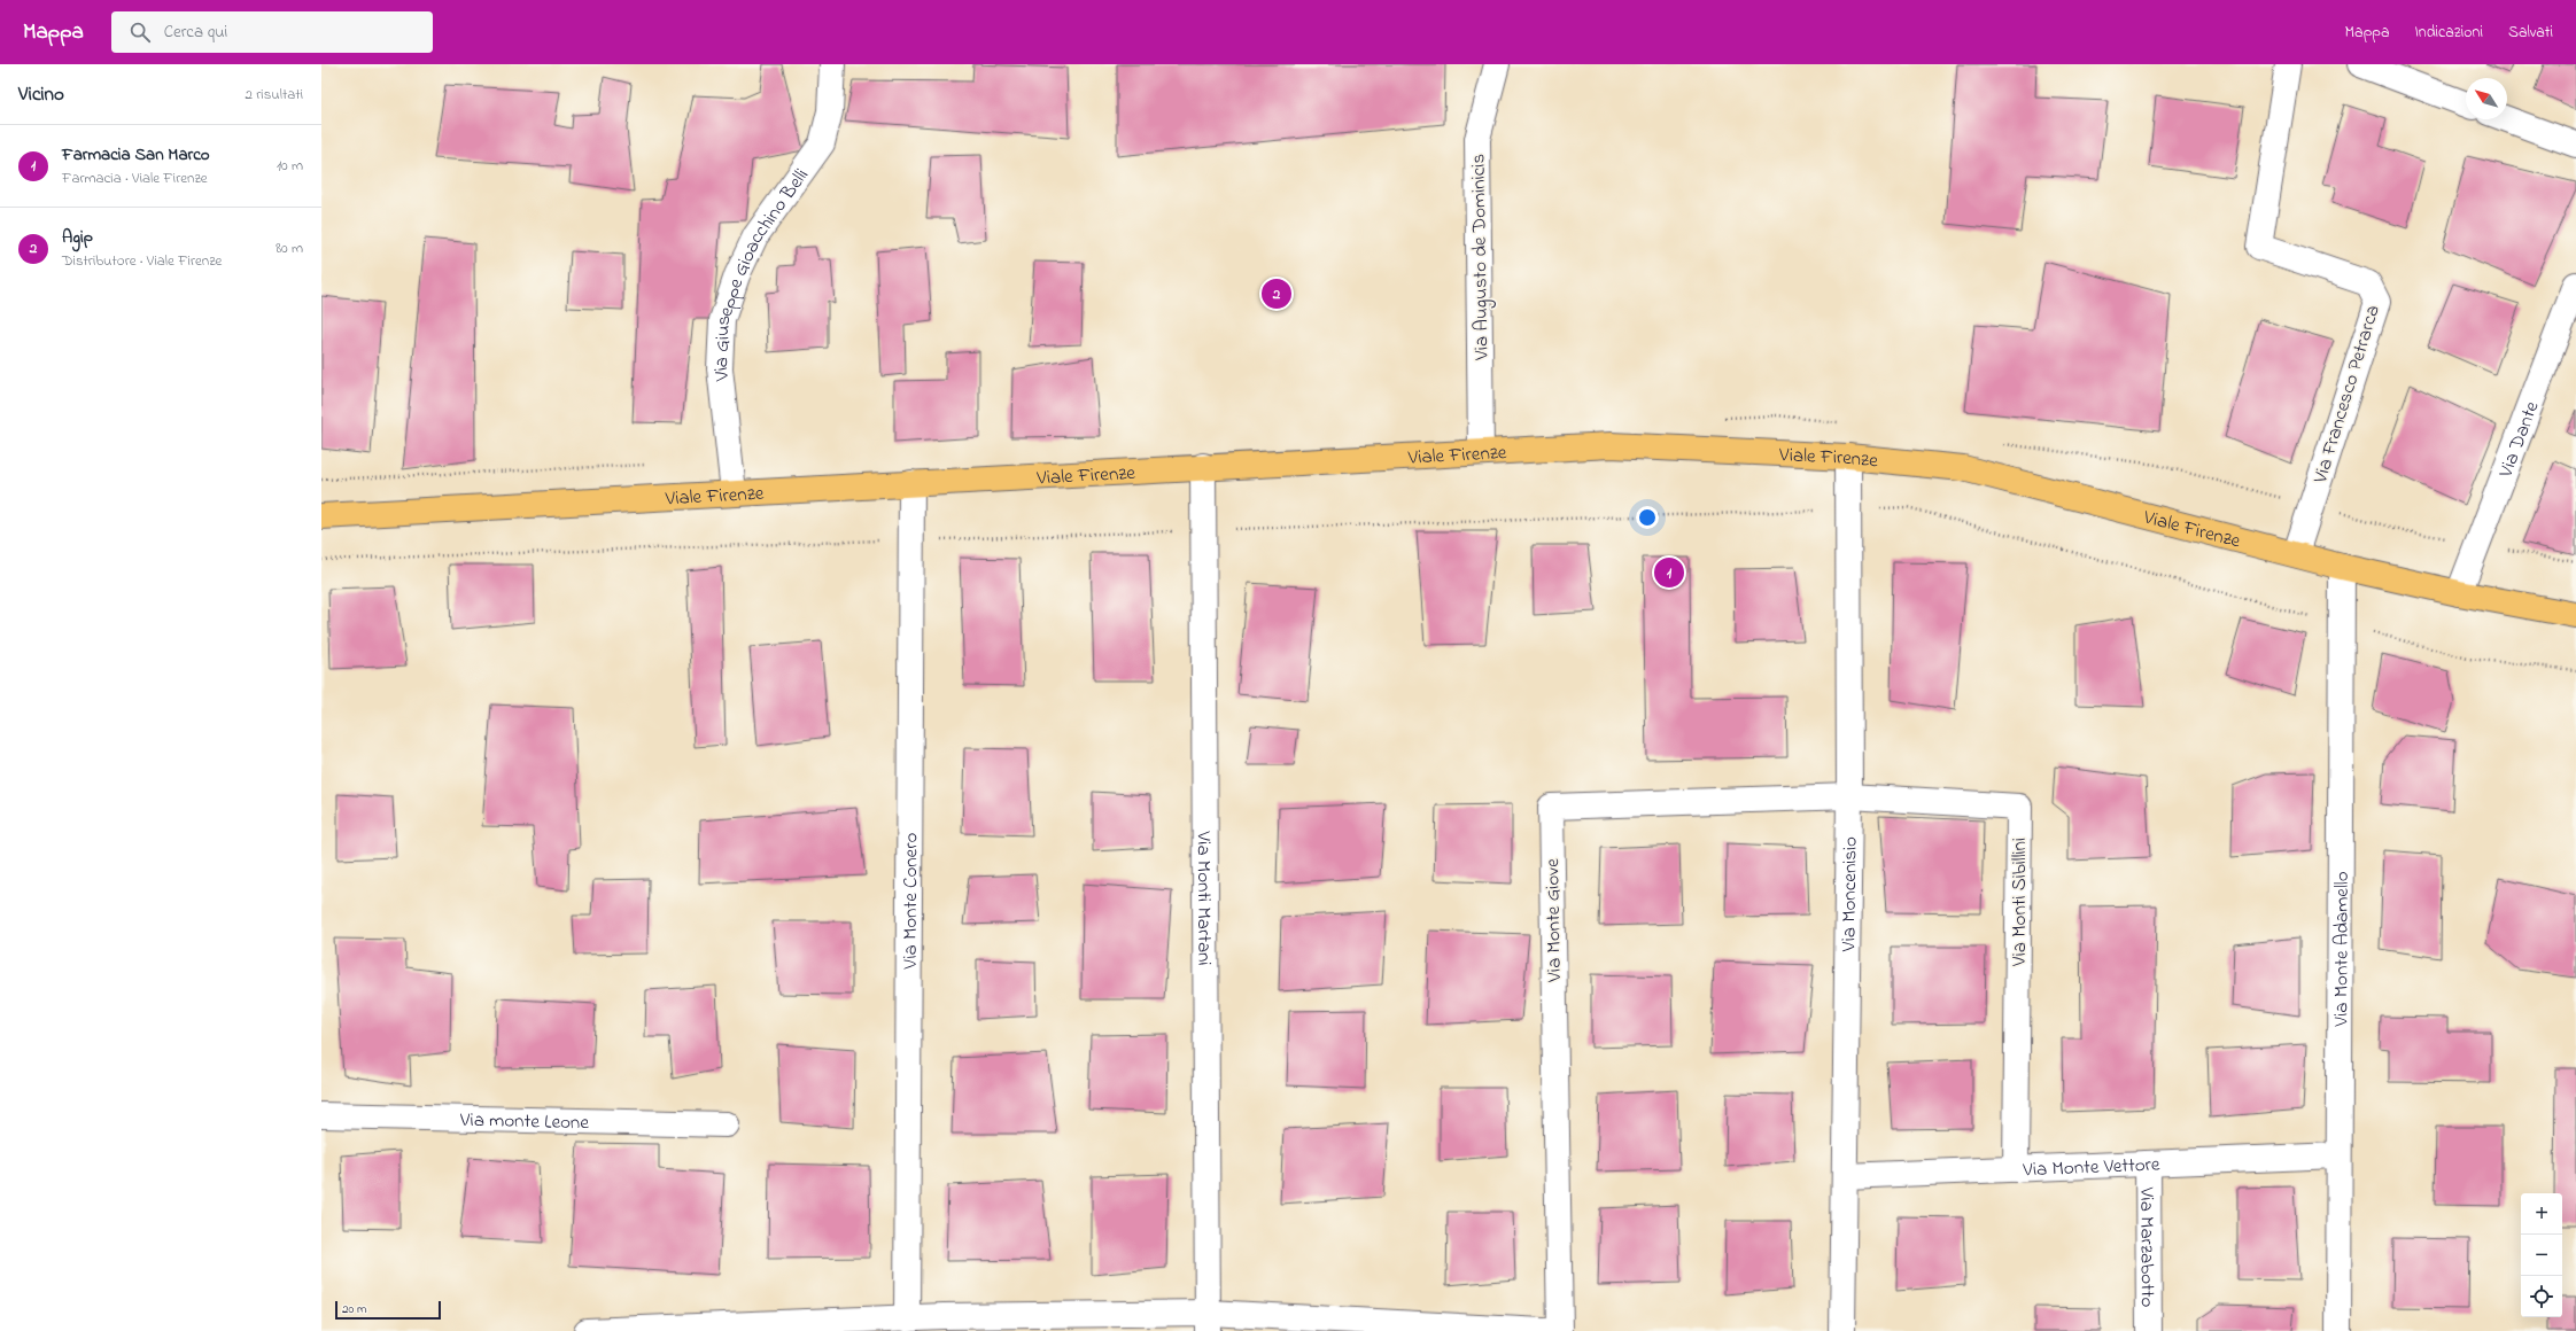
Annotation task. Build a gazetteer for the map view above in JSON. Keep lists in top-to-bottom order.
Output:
{
  "streets": {
    "main road": ["Viale Firenze"],
    "street": [
      "Via Augusto de Dominicis",
      "Via Giuseppe Gioacchino Belli",
      "Via Francesco Petrarca",
      "Via Dante",
      "Via Moncenisio",
      "Via Monti Martani",
      "Via Monte Conero",
      "Via Monti Sibillini",
      "Via Monte Giove",
      "Via Monte Adamello",
      "Via monte Leone",
      "Via Monte Vettore",
      "Via Marzabotto"
    ]
  },
  "crossings": [
    ["Via Augusto de Dominicis", "Viale Firenze"],
    ["Via Giuseppe Gioacchino Belli", "Viale Firenze"],
    ["Via Francesco Petrarca", "Viale Firenze"],
    ["Via Dante", "Viale Firenze"],
    ["Viale Firenze", "Via Moncenisio"],
    ["Viale Firenze", "Via Monti Martani"],
    ["Viale Firenze", "Via Monte Conero"],
    ["Viale Firenze", "Via Monte Adamello"],
    ["Via Moncenisio", "Via Monti Sibillini"],
    ["Via Moncenisio", "Via Monte Giove"],
    ["Via Moncenisio", "Via Monte Vettore"],
    ["Via Monti Sibillini", "Via Monte Giove"],
    ["Via Monti Sibillini", "Via Monte Vettore"],
    ["Via Monte Adamello", "Via Monte Vettore"],
    ["Via Monte Vettore", "Via Marzabotto"]
  ],
  "scale_bar": "20 m",
  "north": "top left",
  "page": {
    "header": "Mappa",
    "search": "Cerca qui",
    "nav": ["Mappa", "Indicazioni", "Salvati"],
    "heading": ["Vicino", "2 risultati"],
    "list": [
      {
        "mark": "1",
        "name": "Farmacia San Marco",
        "note": "Farmacia · Viale Firenze",
        "value": "10 m"
      },
      {
        "mark": "2",
        "name": "Agip",
        "note": "Distributore · Viale Firenze",
        "value": "80 m"
      }
    ],
    "pins": ["2", "1"],
    "map_buttons": ["+", "−"],
    "scale": "20 m"
  }
}
